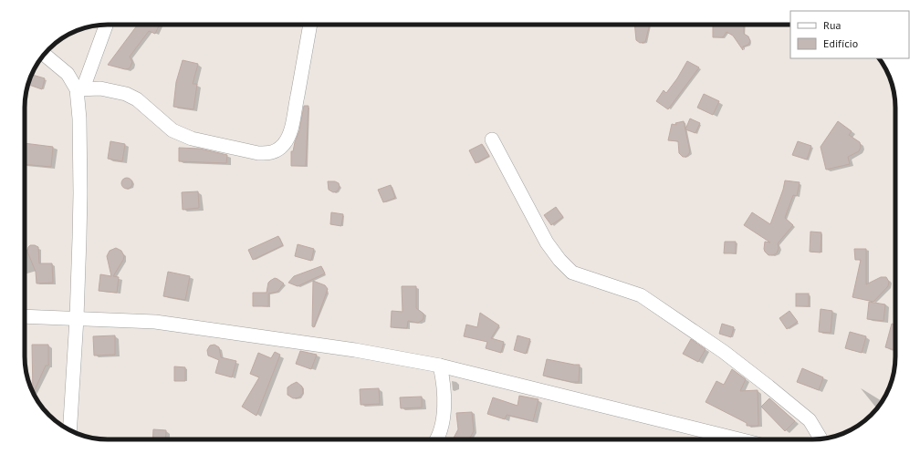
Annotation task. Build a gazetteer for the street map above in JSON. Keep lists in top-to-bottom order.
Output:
{
  "legend": ["Rua", "Edifício"]
}
